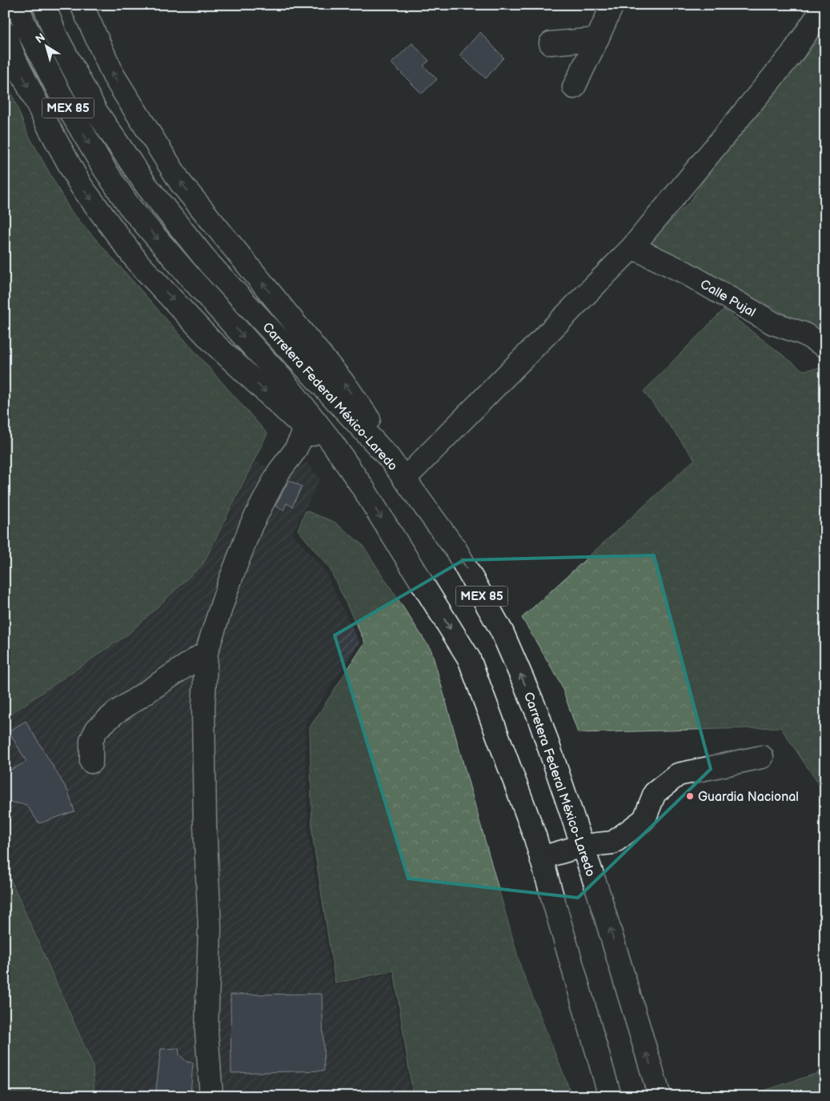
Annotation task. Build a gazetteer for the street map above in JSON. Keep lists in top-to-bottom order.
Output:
{
  "streets": {
    "main road": ["MEX 85", "Calle Pujal", "Carretera Federal México-Laredo"]
  },
  "places": ["Guardia Nacional"],
  "north": "top left"
}
